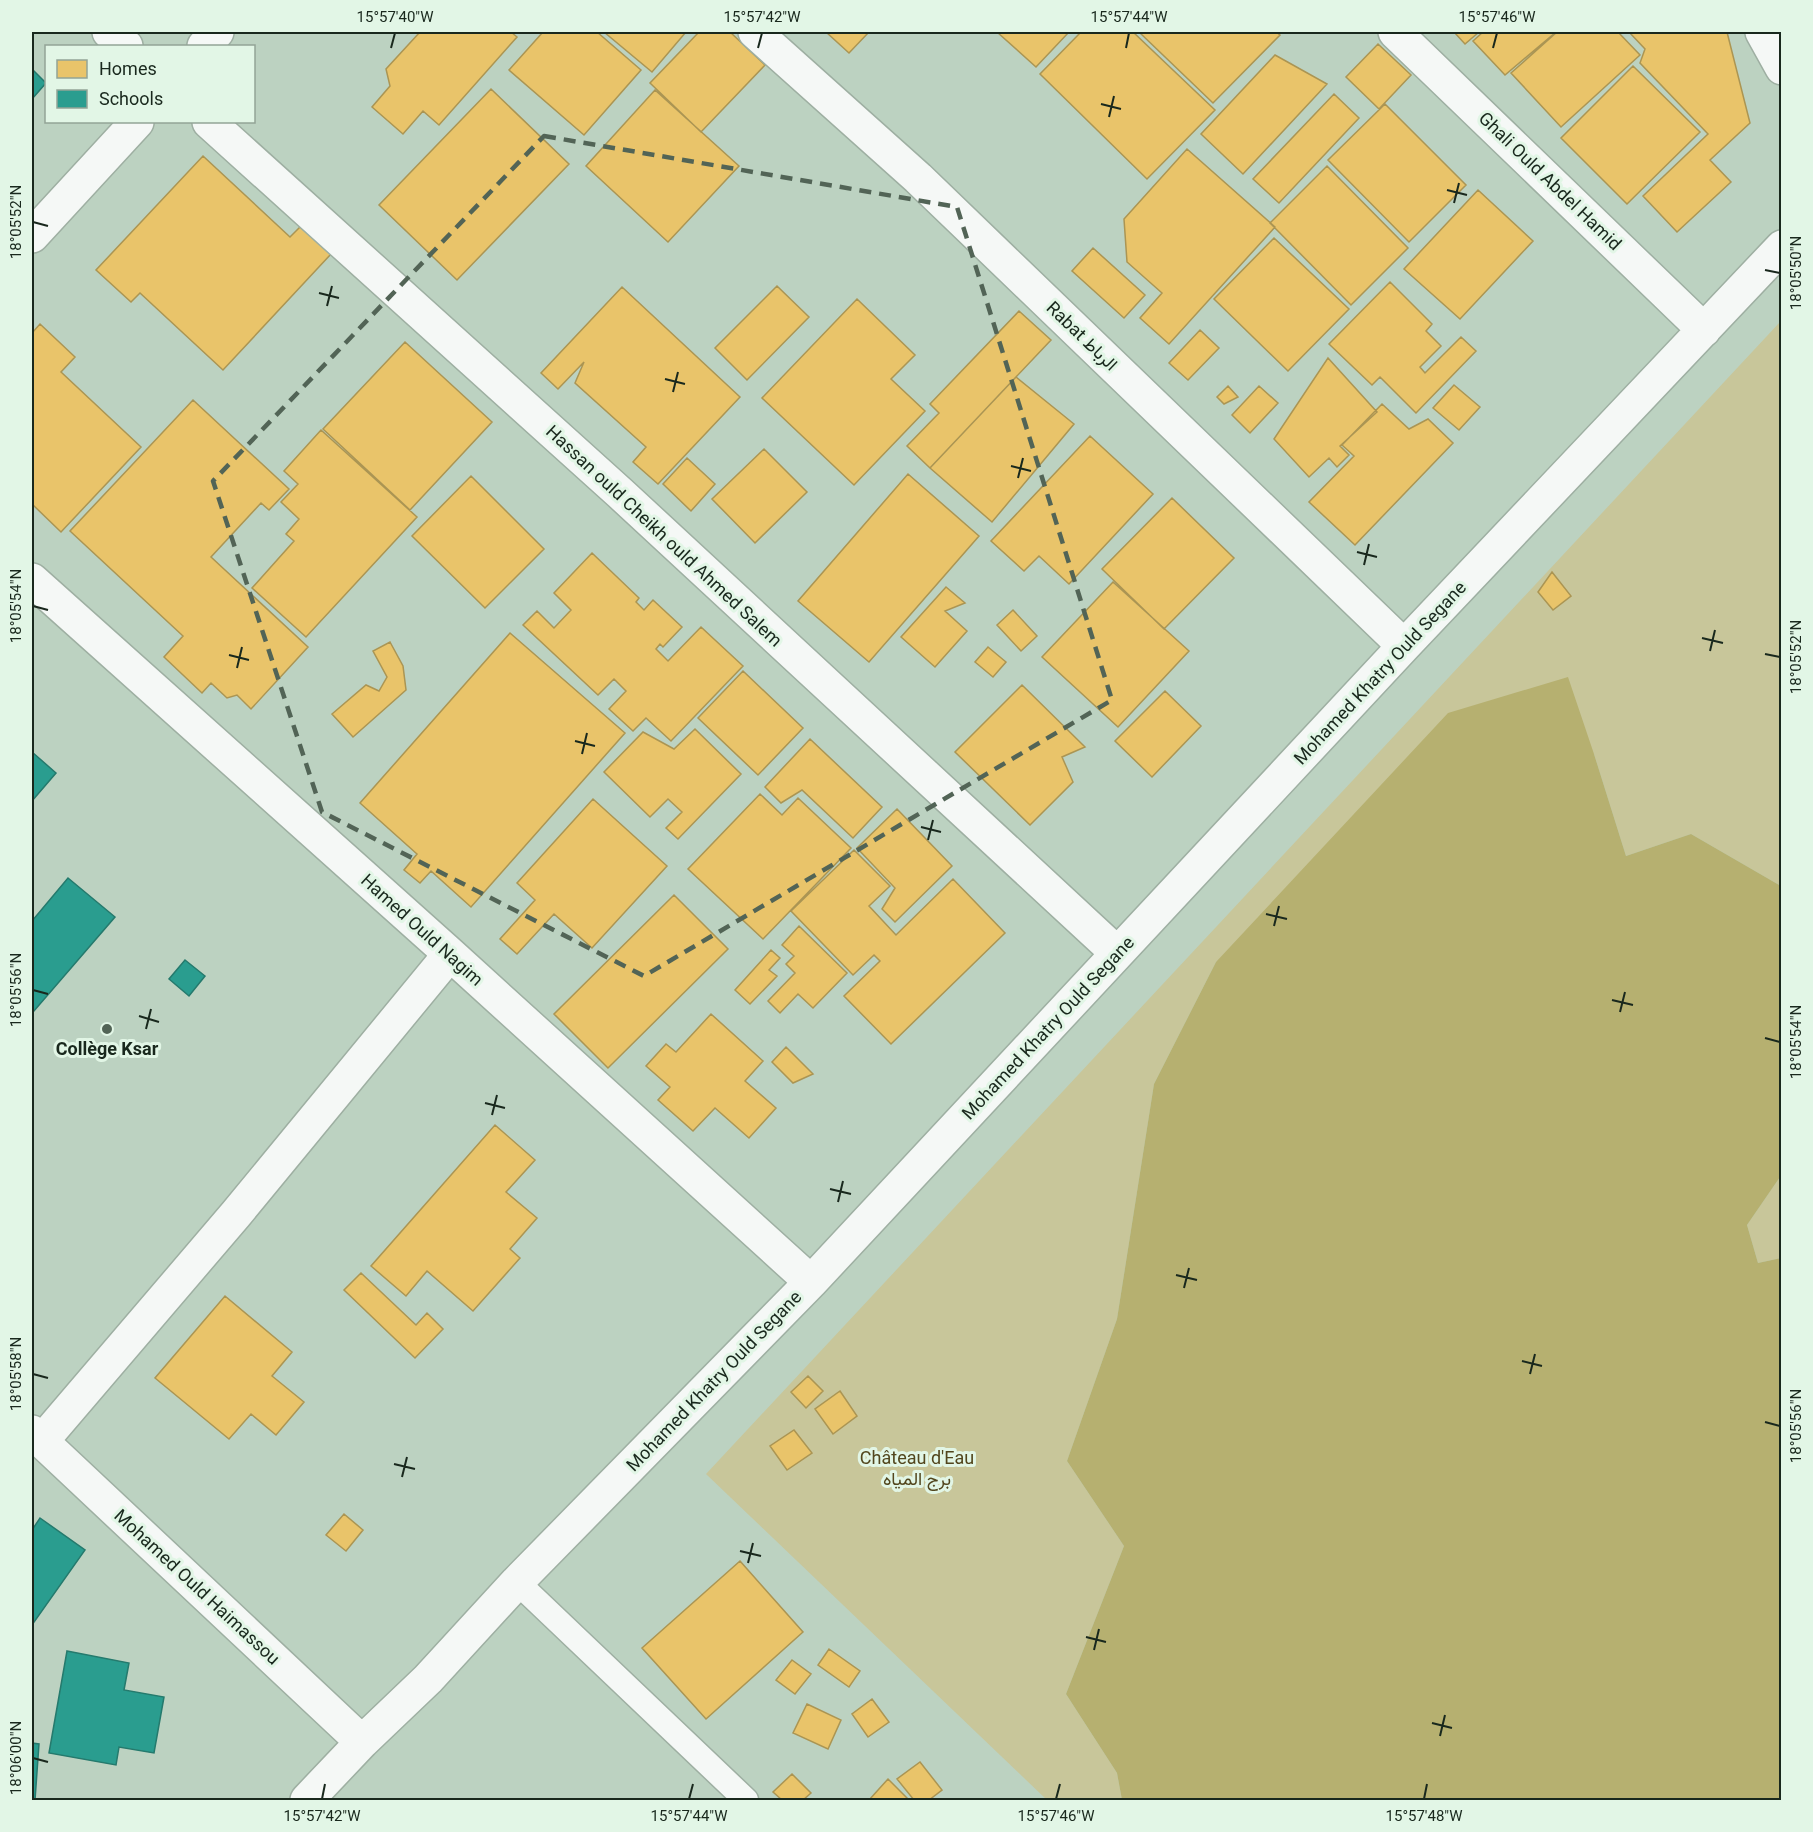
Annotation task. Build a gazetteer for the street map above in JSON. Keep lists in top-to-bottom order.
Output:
{
  "streets": {
    "street": [
      "Ghali Ould Abdel Hamid",
      "Rabat الرباط",
      "Hassan ould Cheikh ould Ahmed Salem",
      "Mohamed Khatry Ould Segane",
      "Hamed Ould Nagim",
      "Mohamed Ould Haimassou"
    ]
  },
  "crossings": [
    ["Ghali Ould Abdel Hamid", "Mohamed Khatry Ould Segane"],
    ["Rabat الرباط", "Mohamed Khatry Ould Segane"],
    ["Hassan ould Cheikh ould Ahmed Salem", "Mohamed Khatry Ould Segane"],
    ["Mohamed Khatry Ould Segane", "Hamed Ould Nagim"],
    ["Mohamed Khatry Ould Segane", "Mohamed Ould Haimassou"]
  ],
  "parks": ["Château d'Eau برج المياه"],
  "places": ["Collège Ksar"],
  "legend": ["Homes", "Schools"],
  "coordinates": [
    "15°57'40\"W",
    "15°57'42\"W",
    "15°57'44\"W",
    "15°57'46\"W",
    "18°05'52\"N",
    "18°05'50\"N",
    "18°05'54\"N",
    "18°05'56\"N",
    "18°05'58\"N",
    "18°06'00\"N",
    "15°57'48\"W"
  ]
}
